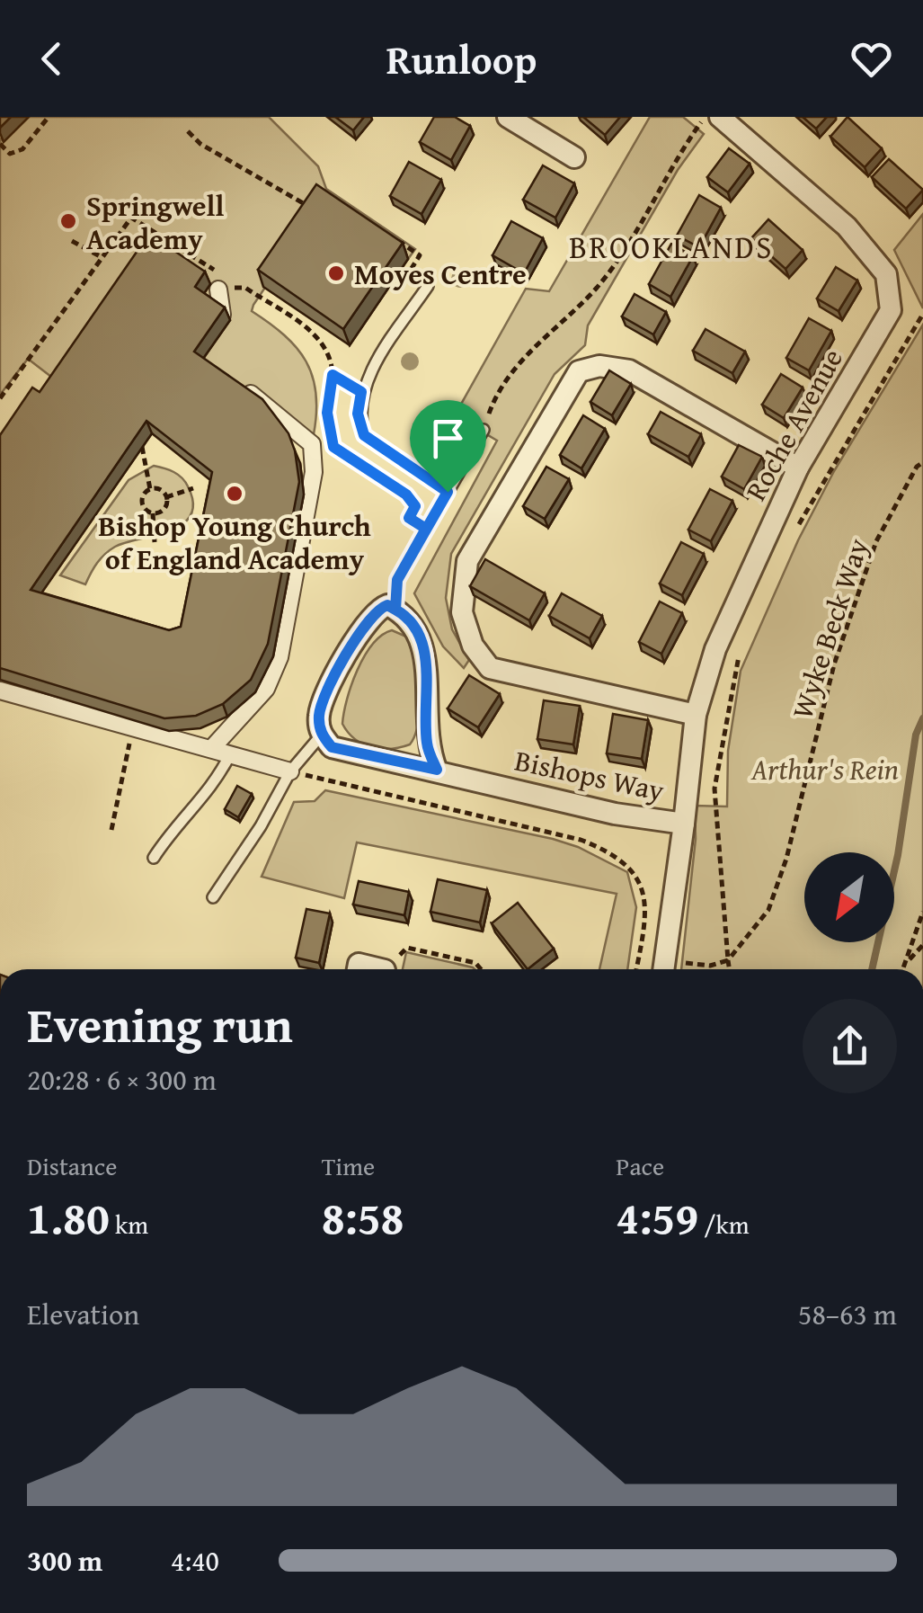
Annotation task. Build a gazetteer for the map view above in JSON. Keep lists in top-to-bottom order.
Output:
{
  "streets": {
    "street": ["Roche Avenue", "Bishops Way"],
    "path": ["Wyke Beck Way"]
  },
  "crossings": [
    ["Roche Avenue", "Bishops Way"]
  ],
  "districts": ["BROOKLANDS"],
  "parks": ["Arthur's Rein"],
  "places": ["Springwell Academy", "Moyes Centre", "Bishop Young Church of England Academy"],
  "north": "bottom left",
  "page": {
    "header": "Runloop",
    "heading": ["Evening run", "20:28 · 6 × 300 m"],
    "stats": [
      ["Distance", "1.80 km"],
      ["Time", "8:58"],
      ["Pace", "4:59 /km"]
    ],
    "chart": ["Elevation", "58–63 m"],
    "list": [
      {
        "name": "300 m",
        "note": "4:40"
      }
    ]
  }
}
